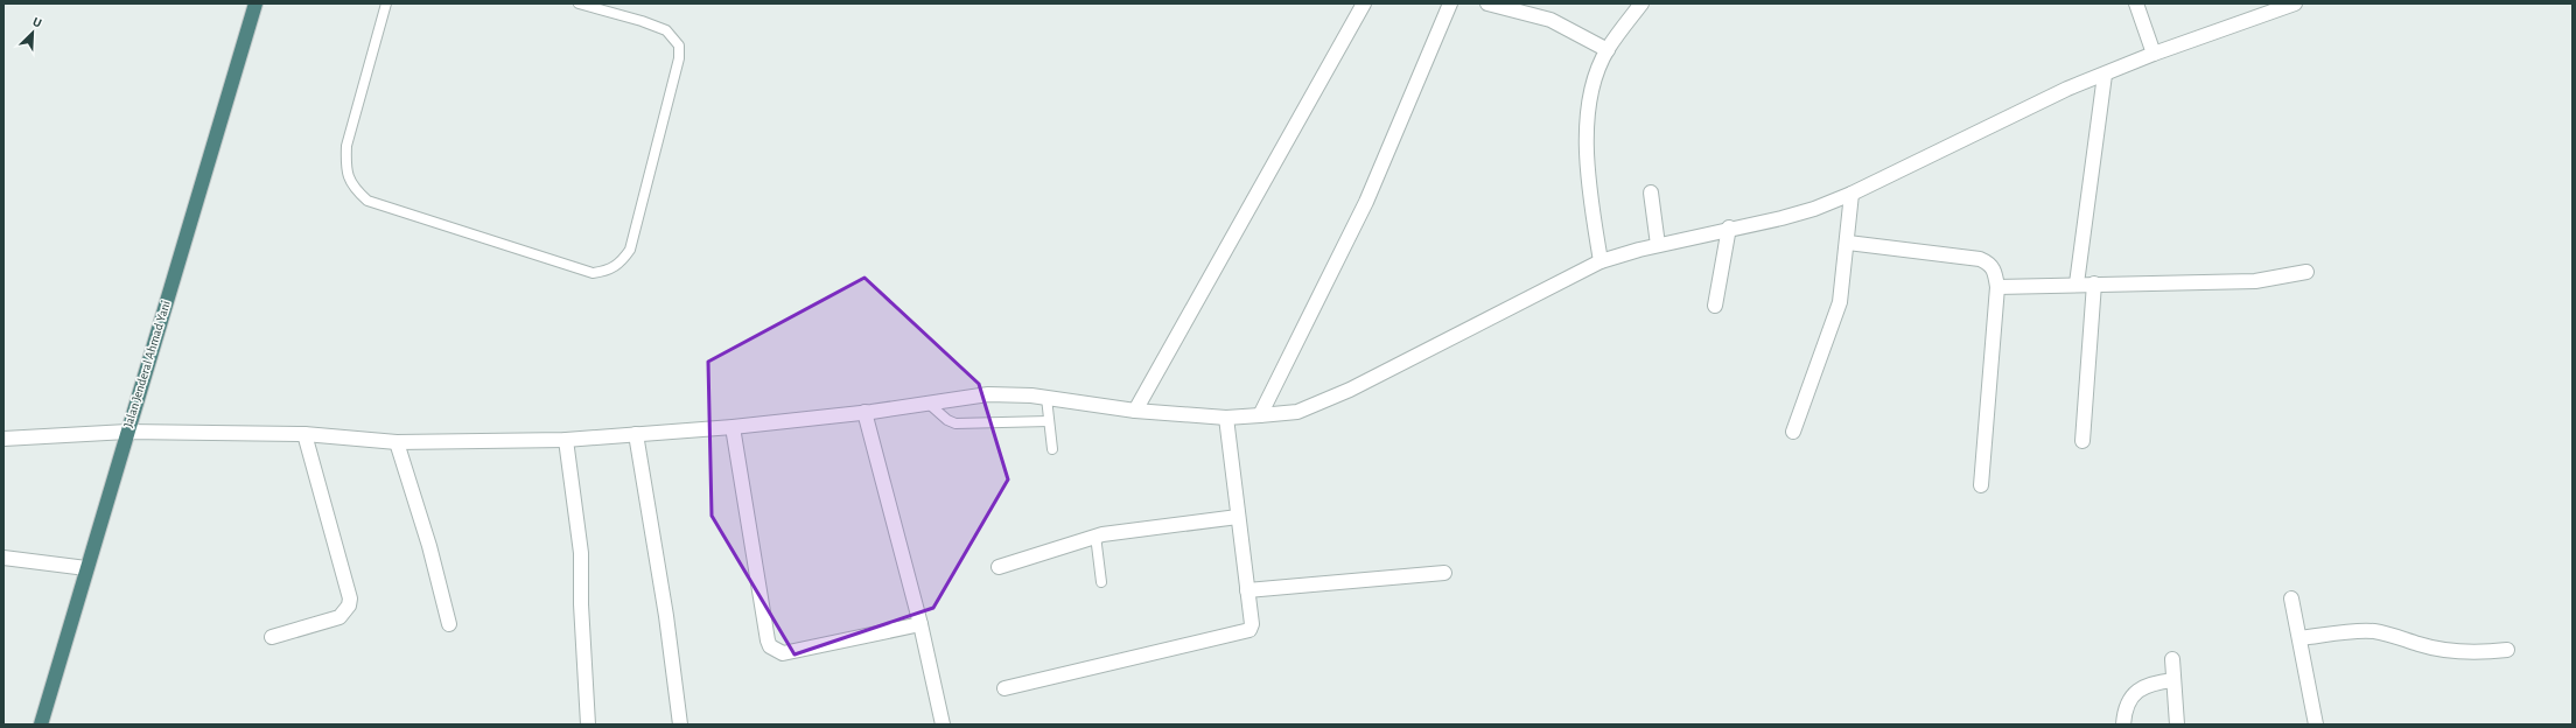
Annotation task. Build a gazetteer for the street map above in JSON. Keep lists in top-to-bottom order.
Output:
{
  "streets": {
    "highway": ["Jalan Jenderal Ahmad Yani"]
  },
  "north": "top right"
}
